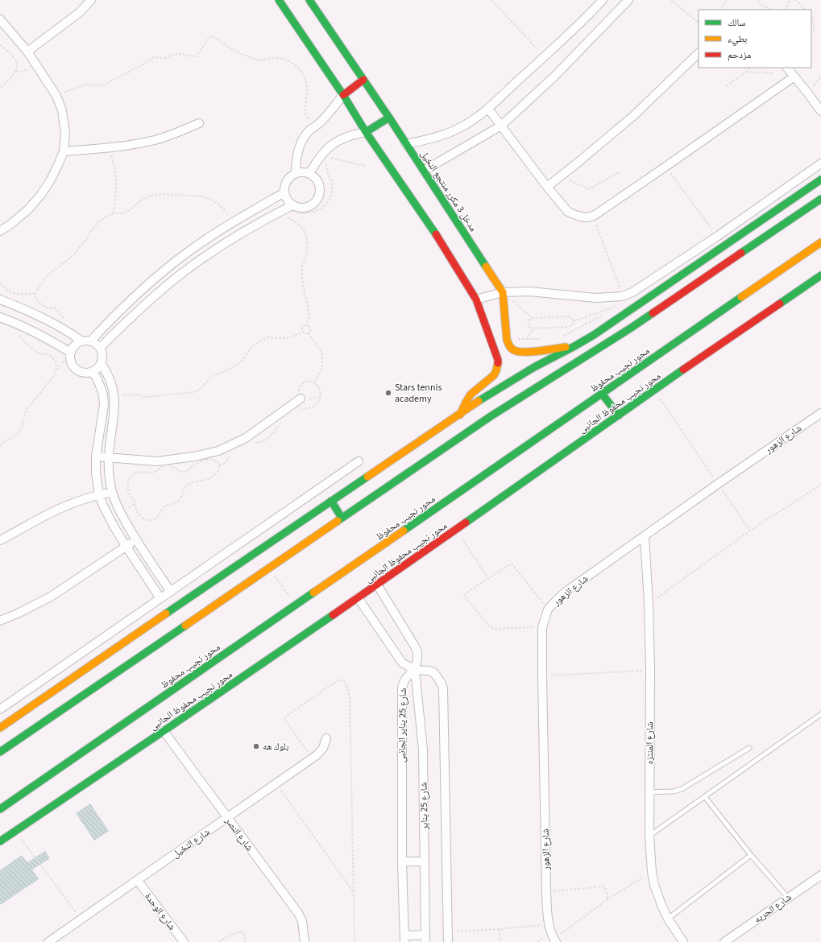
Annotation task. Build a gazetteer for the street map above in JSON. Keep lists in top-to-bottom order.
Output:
{
  "streets": {
    "street": [
      "مدخل 3 مكرر منتجع النخيل",
      "محور نجيب محفوظ",
      "محور نجيب محفوظ الجانبى",
      "شارع الزهور",
      "شارع 25 يناير الجانبى",
      "شارع المنتزه",
      "شارع 25 يناير",
      "شارع النصر",
      "شارع النخيل",
      "شارع الحريه",
      "شارع الوحدة"
    ]
  },
  "crossings": [
    ["محور نجيب محفوظ الجانبى", "شارع 25 يناير"],
    ["محور نجيب محفوظ الجانبى", "شارع النصر"],
    ["شارع الزهور", "شارع المنتزه"],
    ["شارع 25 يناير الجانبى", "شارع 25 يناير"],
    ["شارع النصر", "شارع النخيل"],
    ["شارع النخيل", "شارع الوحدة"]
  ],
  "places": ["Stars tennis academy", "بلوك هه"],
  "legend": ["سالك", "بطيء", "مزدحم"]
}
